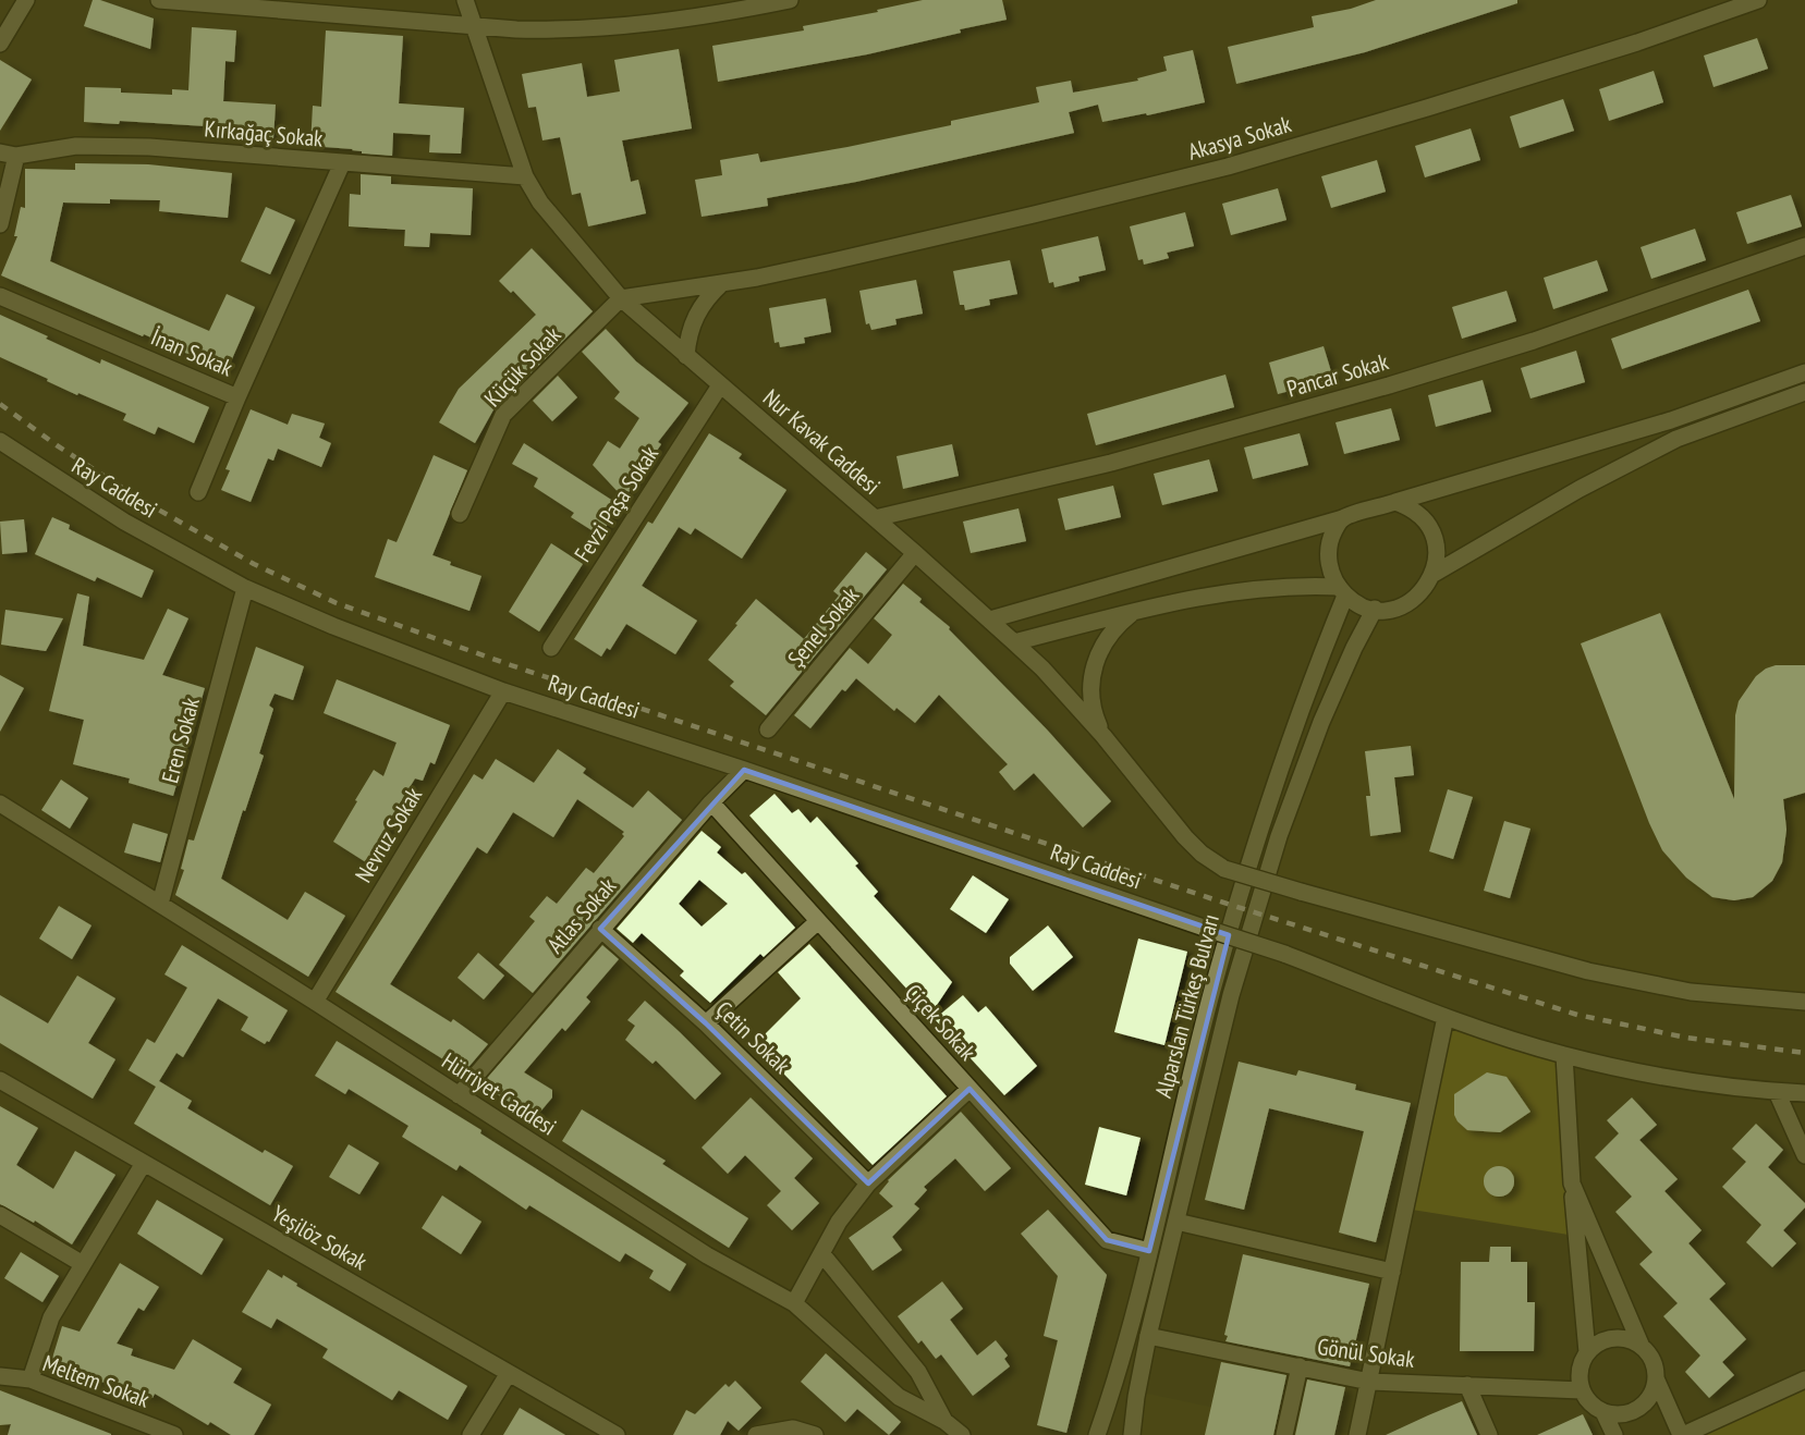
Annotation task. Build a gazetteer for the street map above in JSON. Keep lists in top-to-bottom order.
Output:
{
  "streets": {
    "street": [
      "Kırkağaç Sokak",
      "Akasya Sokak",
      "İnan Sokak",
      "Küçük Sokak",
      "Pancar Sokak",
      "Nur Kavak Caddesi",
      "Ray Caddesi",
      "Fevzi Paşa Sokak",
      "Şenel Sokak",
      "Eren Sokak",
      "Nevruz Sokak",
      "Atlas Sokak",
      "Alparslan Türkeş Bulvarı",
      "Çiçek Sokak",
      "Çetin Sokak",
      "Hürriyet Caddesi",
      "Yeşilöz Sokak",
      "Gönül Sokak",
      "Meltem Sokak"
    ]
  },
  "crossings": [
    ["Kırkağaç Sokak", "İnan Sokak"],
    ["Kırkağaç Sokak", "Nur Kavak Caddesi"],
    ["Akasya Sokak", "Küçük Sokak"],
    ["Akasya Sokak", "Nur Kavak Caddesi"],
    ["Küçük Sokak", "Nur Kavak Caddesi"],
    ["Pancar Sokak", "Nur Kavak Caddesi"],
    ["Nur Kavak Caddesi", "Fevzi Paşa Sokak"],
    ["Nur Kavak Caddesi", "Şenel Sokak"],
    ["Nur Kavak Caddesi", "Alparslan Türkeş Bulvarı"],
    ["Ray Caddesi", "Eren Sokak"],
    ["Ray Caddesi", "Nevruz Sokak"],
    ["Ray Caddesi", "Atlas Sokak"],
    ["Eren Sokak", "Hürriyet Caddesi"],
    ["Nevruz Sokak", "Hürriyet Caddesi"],
    ["Atlas Sokak", "Çiçek Sokak"],
    ["Atlas Sokak", "Çetin Sokak"],
    ["Atlas Sokak", "Hürriyet Caddesi"],
    ["Alparslan Türkeş Bulvarı", "Çiçek Sokak"],
    ["Alparslan Türkeş Bulvarı", "Gönül Sokak"]
  ]
}
